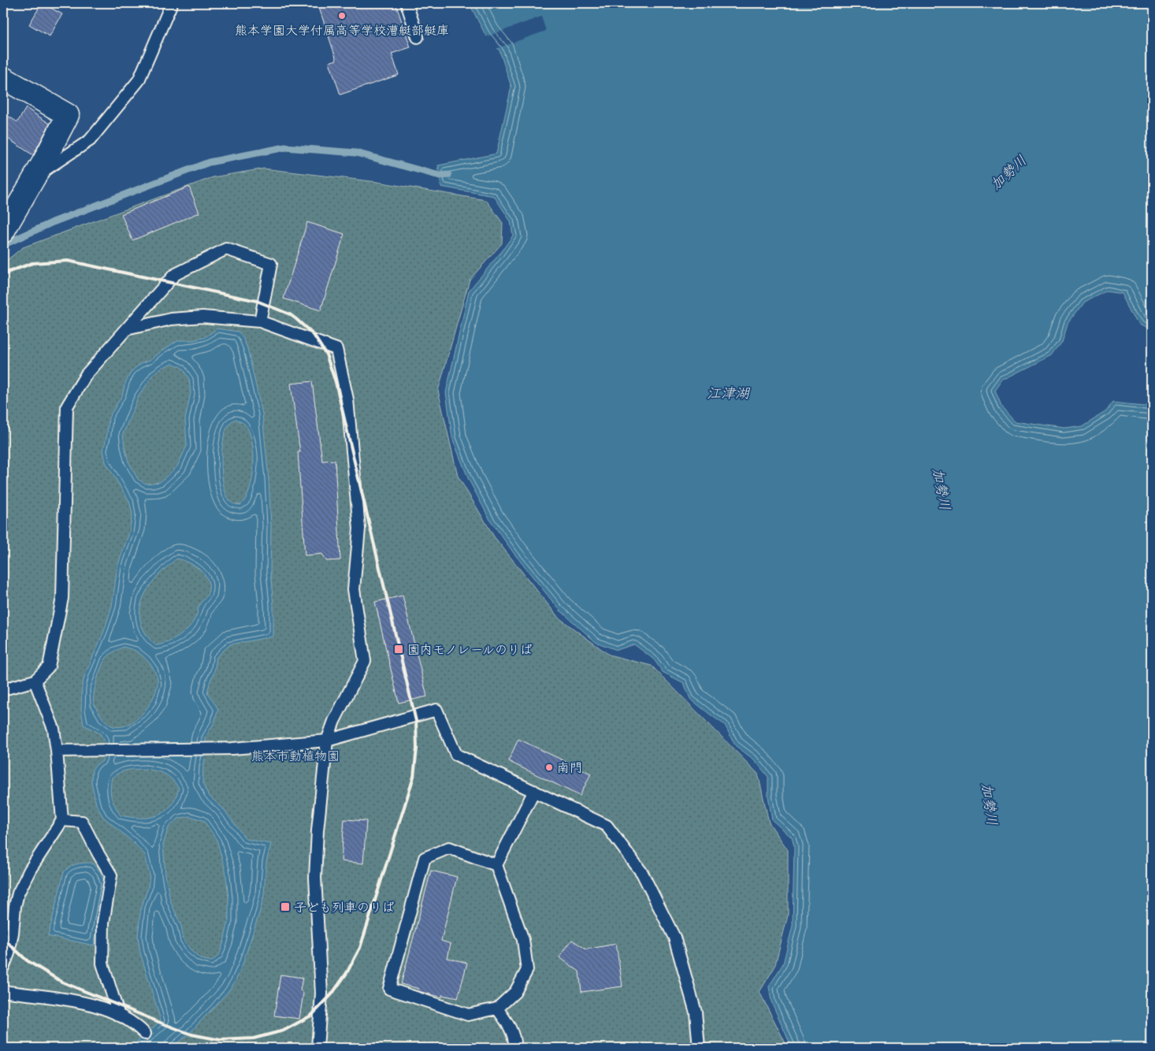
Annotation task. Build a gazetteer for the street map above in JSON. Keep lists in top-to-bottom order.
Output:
{
  "water": ["加勢川", "江津湖"],
  "parks": ["熊本市動植物園"],
  "places": {
    "other": ["熊本学園大学付属高等学校漕艇部艇庫", "南門"],
    "transit": ["園内モノレールのりば", "子ども列車のりば"]
  }
}
